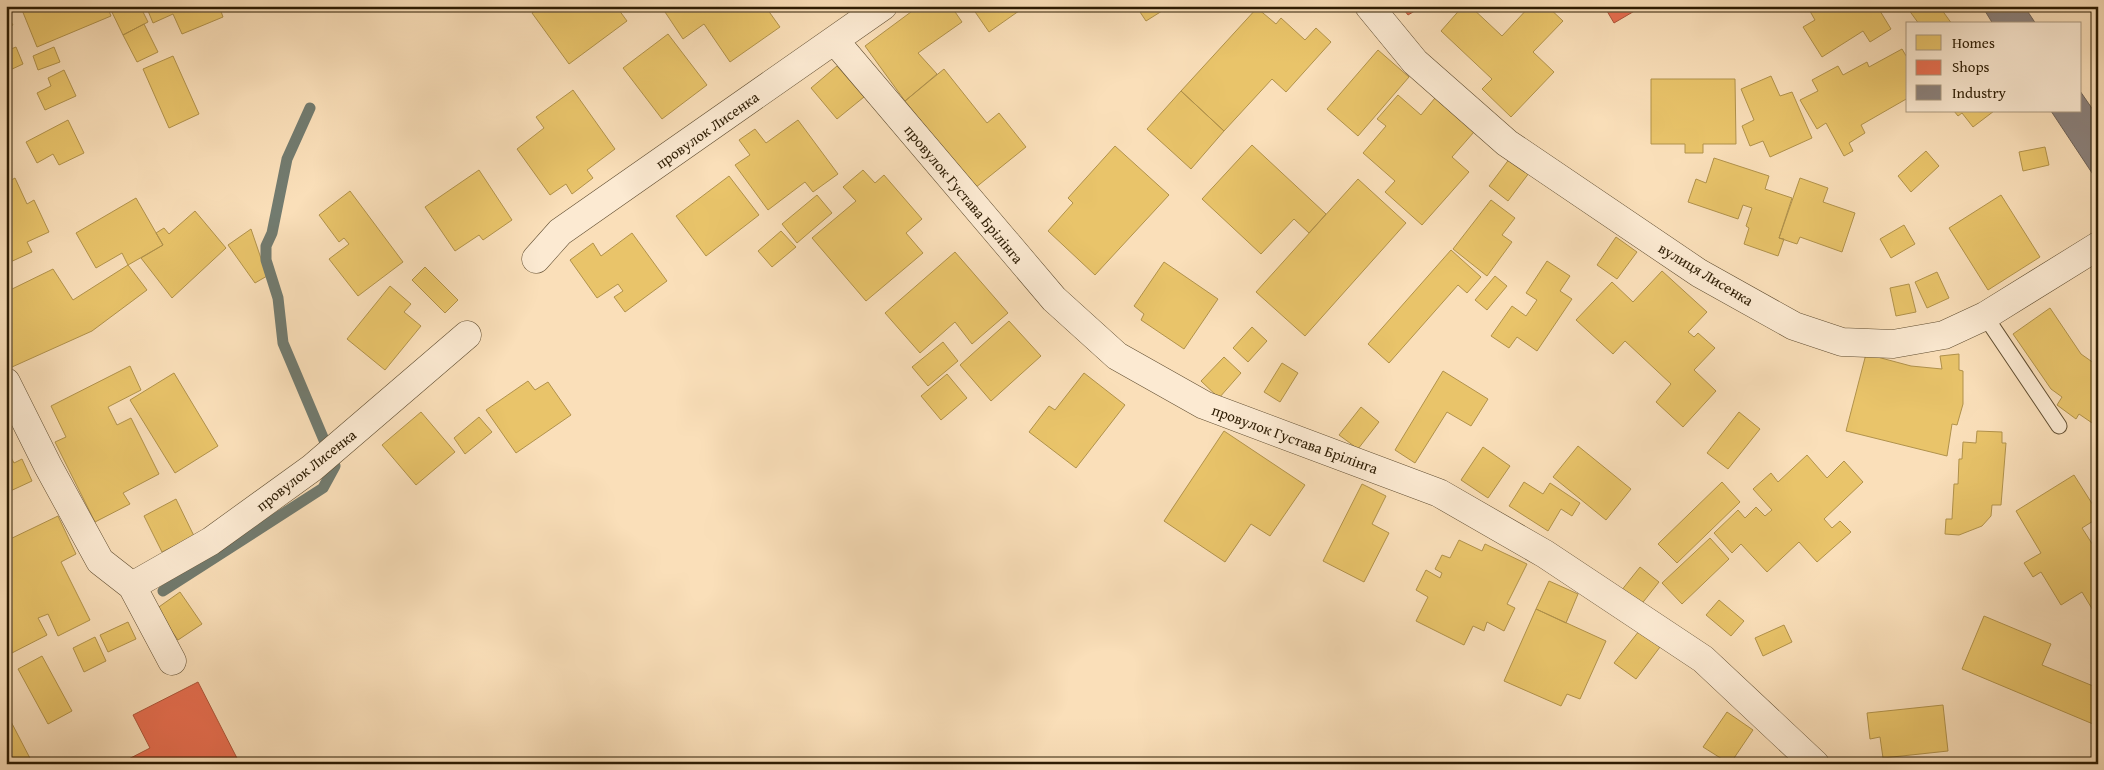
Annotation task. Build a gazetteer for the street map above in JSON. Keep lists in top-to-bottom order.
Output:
{
  "streets": {
    "street": ["провулок Лисенка", "провулок Густава Брілінга", "вулиця Лисенка"]
  },
  "crossings": [
    ["провулок Лисенка", "провулок Густава Брілінга"]
  ],
  "legend": ["Homes", "Shops", "Industry"]
}
